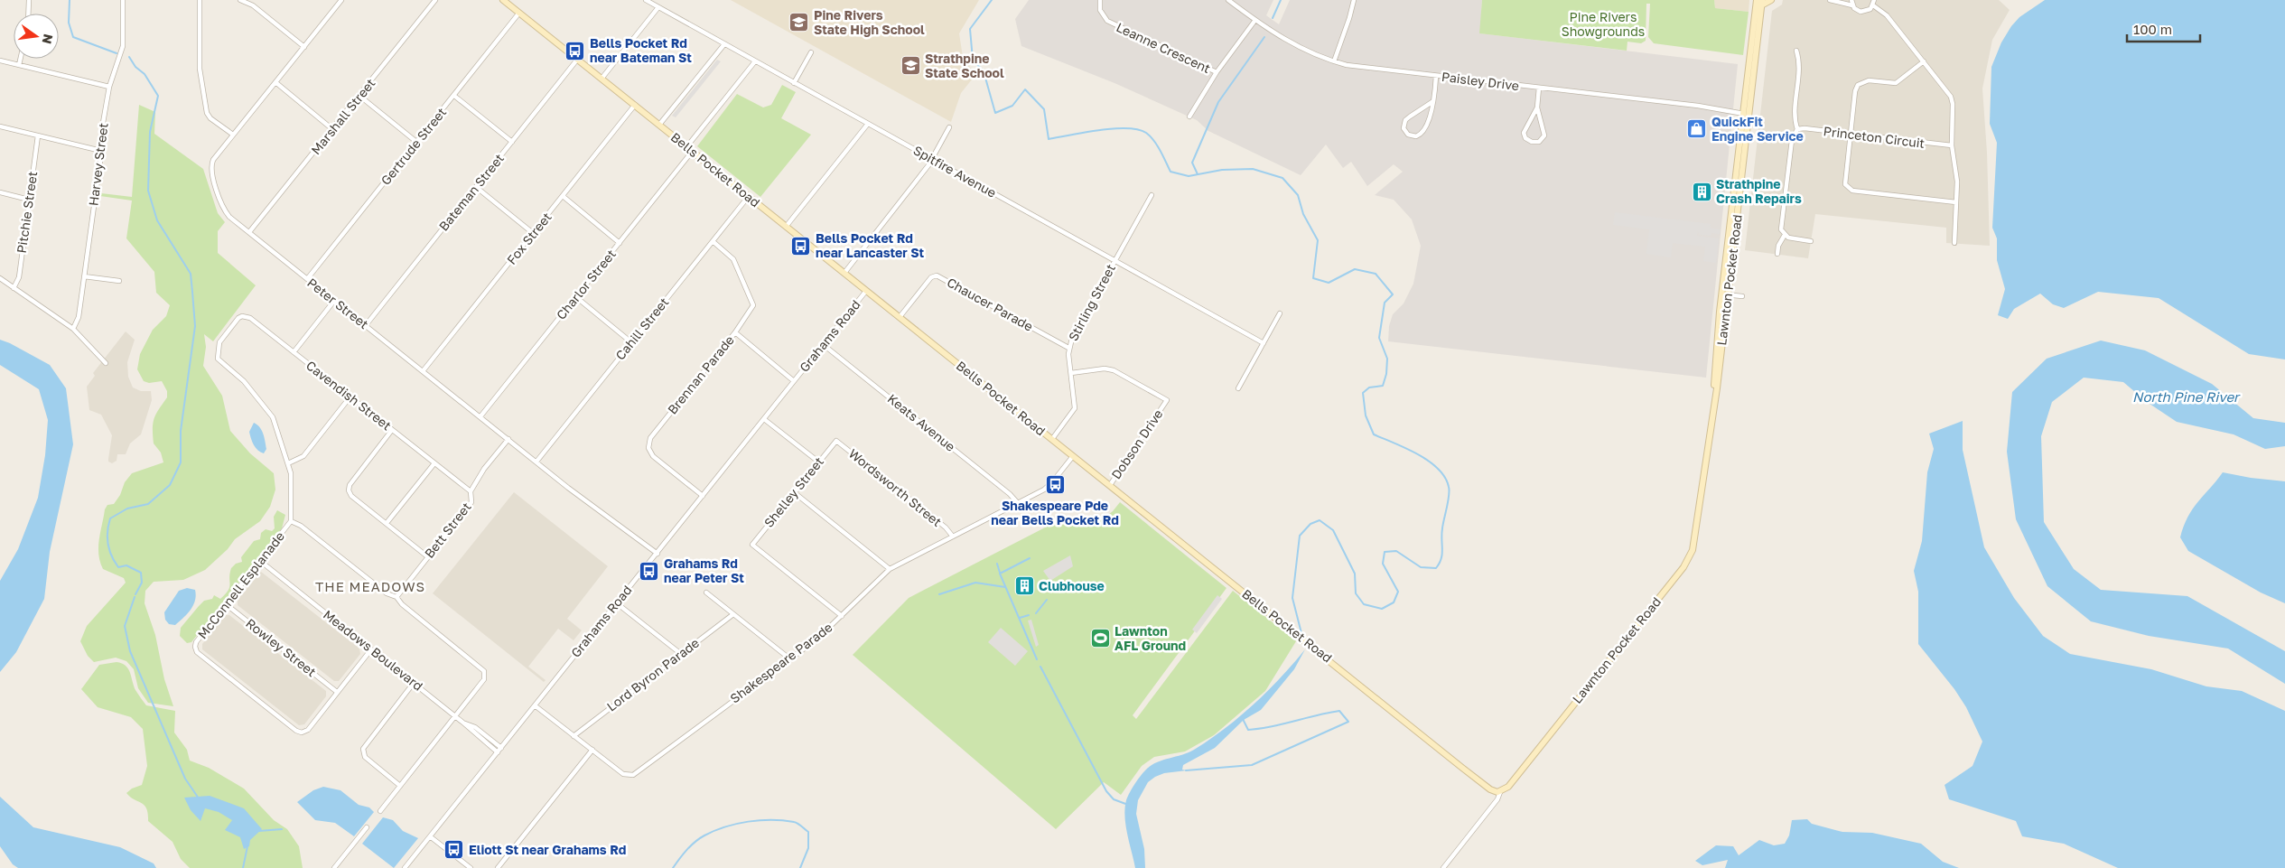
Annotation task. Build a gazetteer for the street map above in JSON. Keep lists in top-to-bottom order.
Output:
{
  "streets": {
    "main road": ["Bells Pocket Road", "Lawnton Pocket Road"],
    "street": [
      "Leanne Crescent",
      "Paisley Drive",
      "Marshall Street",
      "Princeton Circuit",
      "Gertrude Street",
      "Harvey Street",
      "Spitfire Avenue",
      "Bateman Street",
      "Pitchie Street",
      "Fox Street",
      "Charlor Street",
      "Stirling Street",
      "Peter Street",
      "Chaucer Parade",
      "Cahill Street",
      "Grahams Road",
      "Brennan Parade",
      "Cavendish Street",
      "Keats Avenue",
      "Dobson Drive",
      "Wordsworth Street",
      "Shelley Street",
      "Bett Street",
      "McConnell Esplanade",
      "Rowley Street",
      "Meadows Boulevard",
      "Shakespeare Parade",
      "Lord Byron Parade"
    ]
  },
  "crossings": [
    ["Paisley Drive", "Lawnton Pocket Road"],
    ["Marshall Street", "Peter Street"],
    ["Gertrude Street", "Bells Pocket Road"],
    ["Gertrude Street", "Peter Street"],
    ["Bells Pocket Road", "Bateman Street"],
    ["Bells Pocket Road", "Fox Street"],
    ["Bells Pocket Road", "Lawnton Pocket Road"],
    ["Bells Pocket Road", "Charlor Street"],
    ["Bells Pocket Road", "Stirling Street"],
    ["Bells Pocket Road", "Chaucer Parade"],
    ["Bells Pocket Road", "Cahill Street"],
    ["Bells Pocket Road", "Grahams Road"],
    ["Bells Pocket Road", "Dobson Drive"],
    ["Bells Pocket Road", "Shakespeare Parade"],
    ["Spitfire Avenue", "Stirling Street"],
    ["Bateman Street", "Peter Street"],
    ["Fox Street", "Peter Street"],
    ["Charlor Street", "Peter Street"],
    ["Stirling Street", "Chaucer Parade"],
    ["Stirling Street", "Dobson Drive"],
    ["Peter Street", "Cahill Street"],
    ["Peter Street", "Grahams Road"],
    ["Peter Street", "Bett Street"],
    ["Cahill Street", "Brennan Parade"],
    ["Grahams Road", "Brennan Parade"],
    ["Grahams Road", "Keats Avenue"],
    ["Grahams Road", "Meadows Boulevard"],
    ["Grahams Road", "Shakespeare Parade"],
    ["Cavendish Street", "Bett Street"],
    ["Cavendish Street", "McConnell Esplanade"],
    ["Keats Avenue", "Shakespeare Parade"],
    ["Wordsworth Street", "Shelley Street"],
    ["Wordsworth Street", "Shakespeare Parade"],
    ["Shelley Street", "Shakespeare Parade"],
    ["McConnell Esplanade", "Rowley Street"],
    ["McConnell Esplanade", "Meadows Boulevard"],
    ["Shakespeare Parade", "Lord Byron Parade"]
  ],
  "districts": ["THE MEADOWS"],
  "water": ["North Pine River"],
  "parks": ["Pine Rivers Showgrounds"],
  "places": {
    "school or university": ["Pine Rivers State High School", "Strathpine State School"],
    "bus stop": [
      "Bells Pocket Rd near Bateman St",
      "Bells Pocket Rd near Lancaster St",
      "Shakespeare Pde near Bells Pocket Rd",
      "Grahams Rd near Peter St",
      "Eliott St near Grahams Rd"
    ],
    "shop": ["QuickFit Engine Service"],
    "building": ["Strathpine Crash Repairs", "Clubhouse"],
    "sports": ["Lawnton AFL Ground"]
  },
  "scale_bar": "100 m",
  "north": "right"
}
